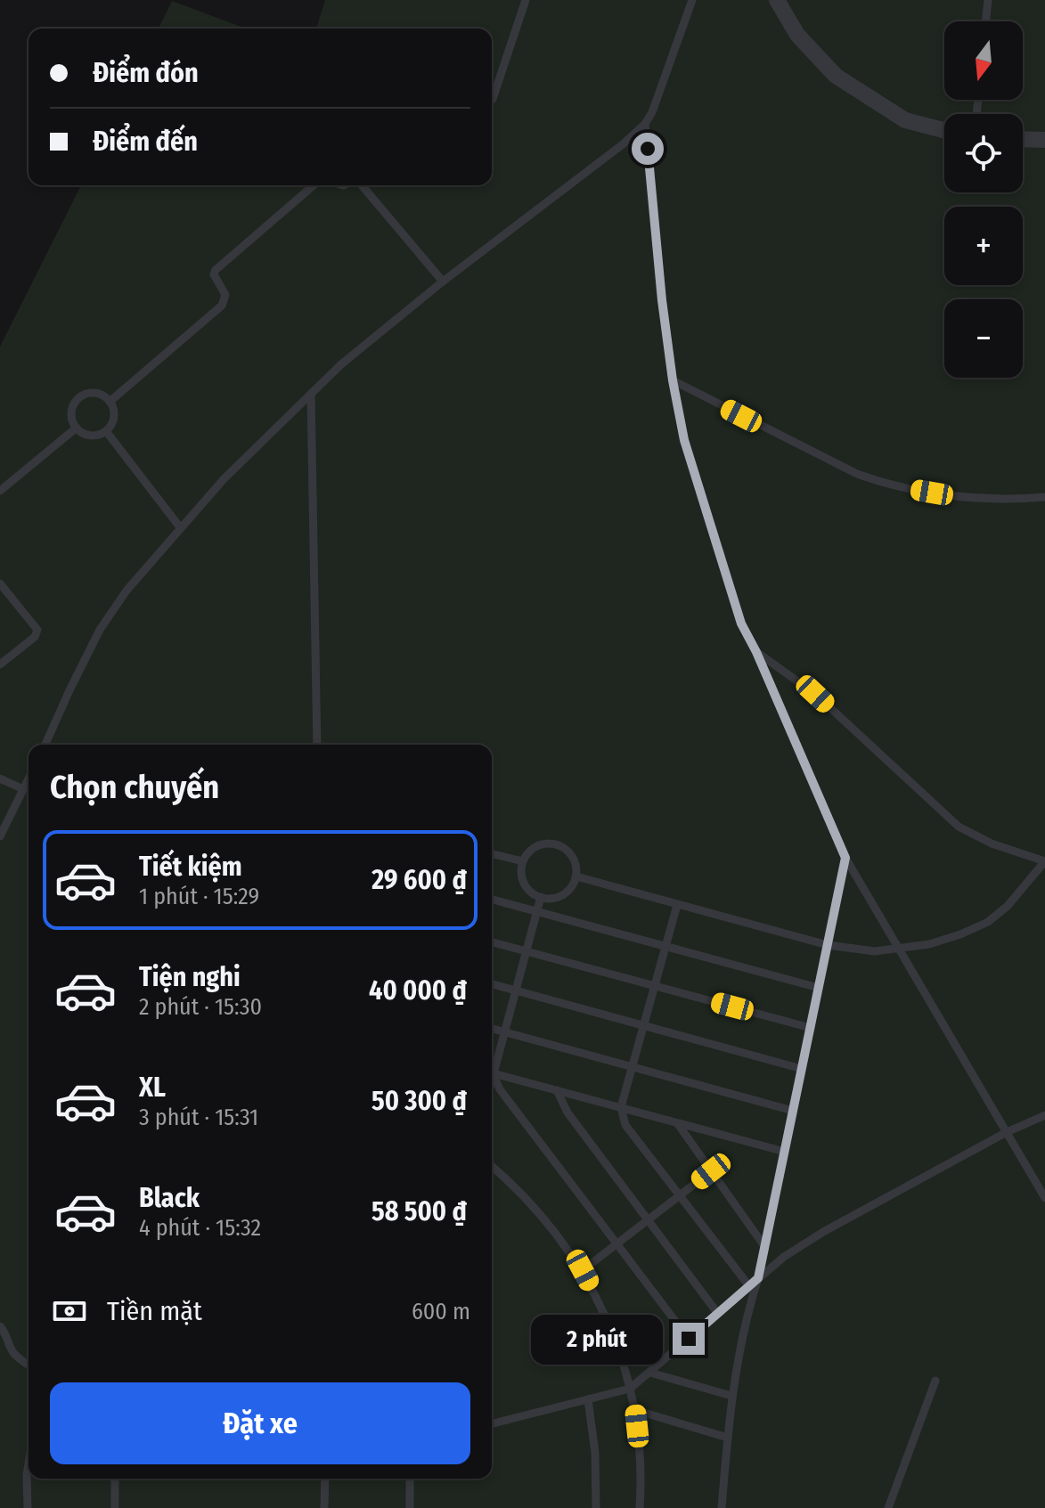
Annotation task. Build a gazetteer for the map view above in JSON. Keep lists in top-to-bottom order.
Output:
{
  "north": "bottom",
  "page": {
    "map_buttons": ["+", "−"],
    "banner": ["Điểm đón", "Điểm đến"],
    "heading": "Chọn chuyến",
    "list": [
      {
        "name": "Tiết kiệm",
        "note": "1 phút · 15:29",
        "value": "29 600 ₫"
      },
      {
        "name": "Tiện nghi",
        "note": "2 phút · 15:30",
        "value": "40 000 ₫"
      },
      {
        "name": "XL",
        "note": "3 phút · 15:31",
        "value": "50 300 ₫"
      },
      {
        "name": "Black",
        "note": "4 phút · 15:32",
        "value": "58 500 ₫"
      }
    ],
    "pay": ["Tiền mặt", "600 m"],
    "bubble": "2 phút",
    "buttons": "Đặt xe"
  }
}
